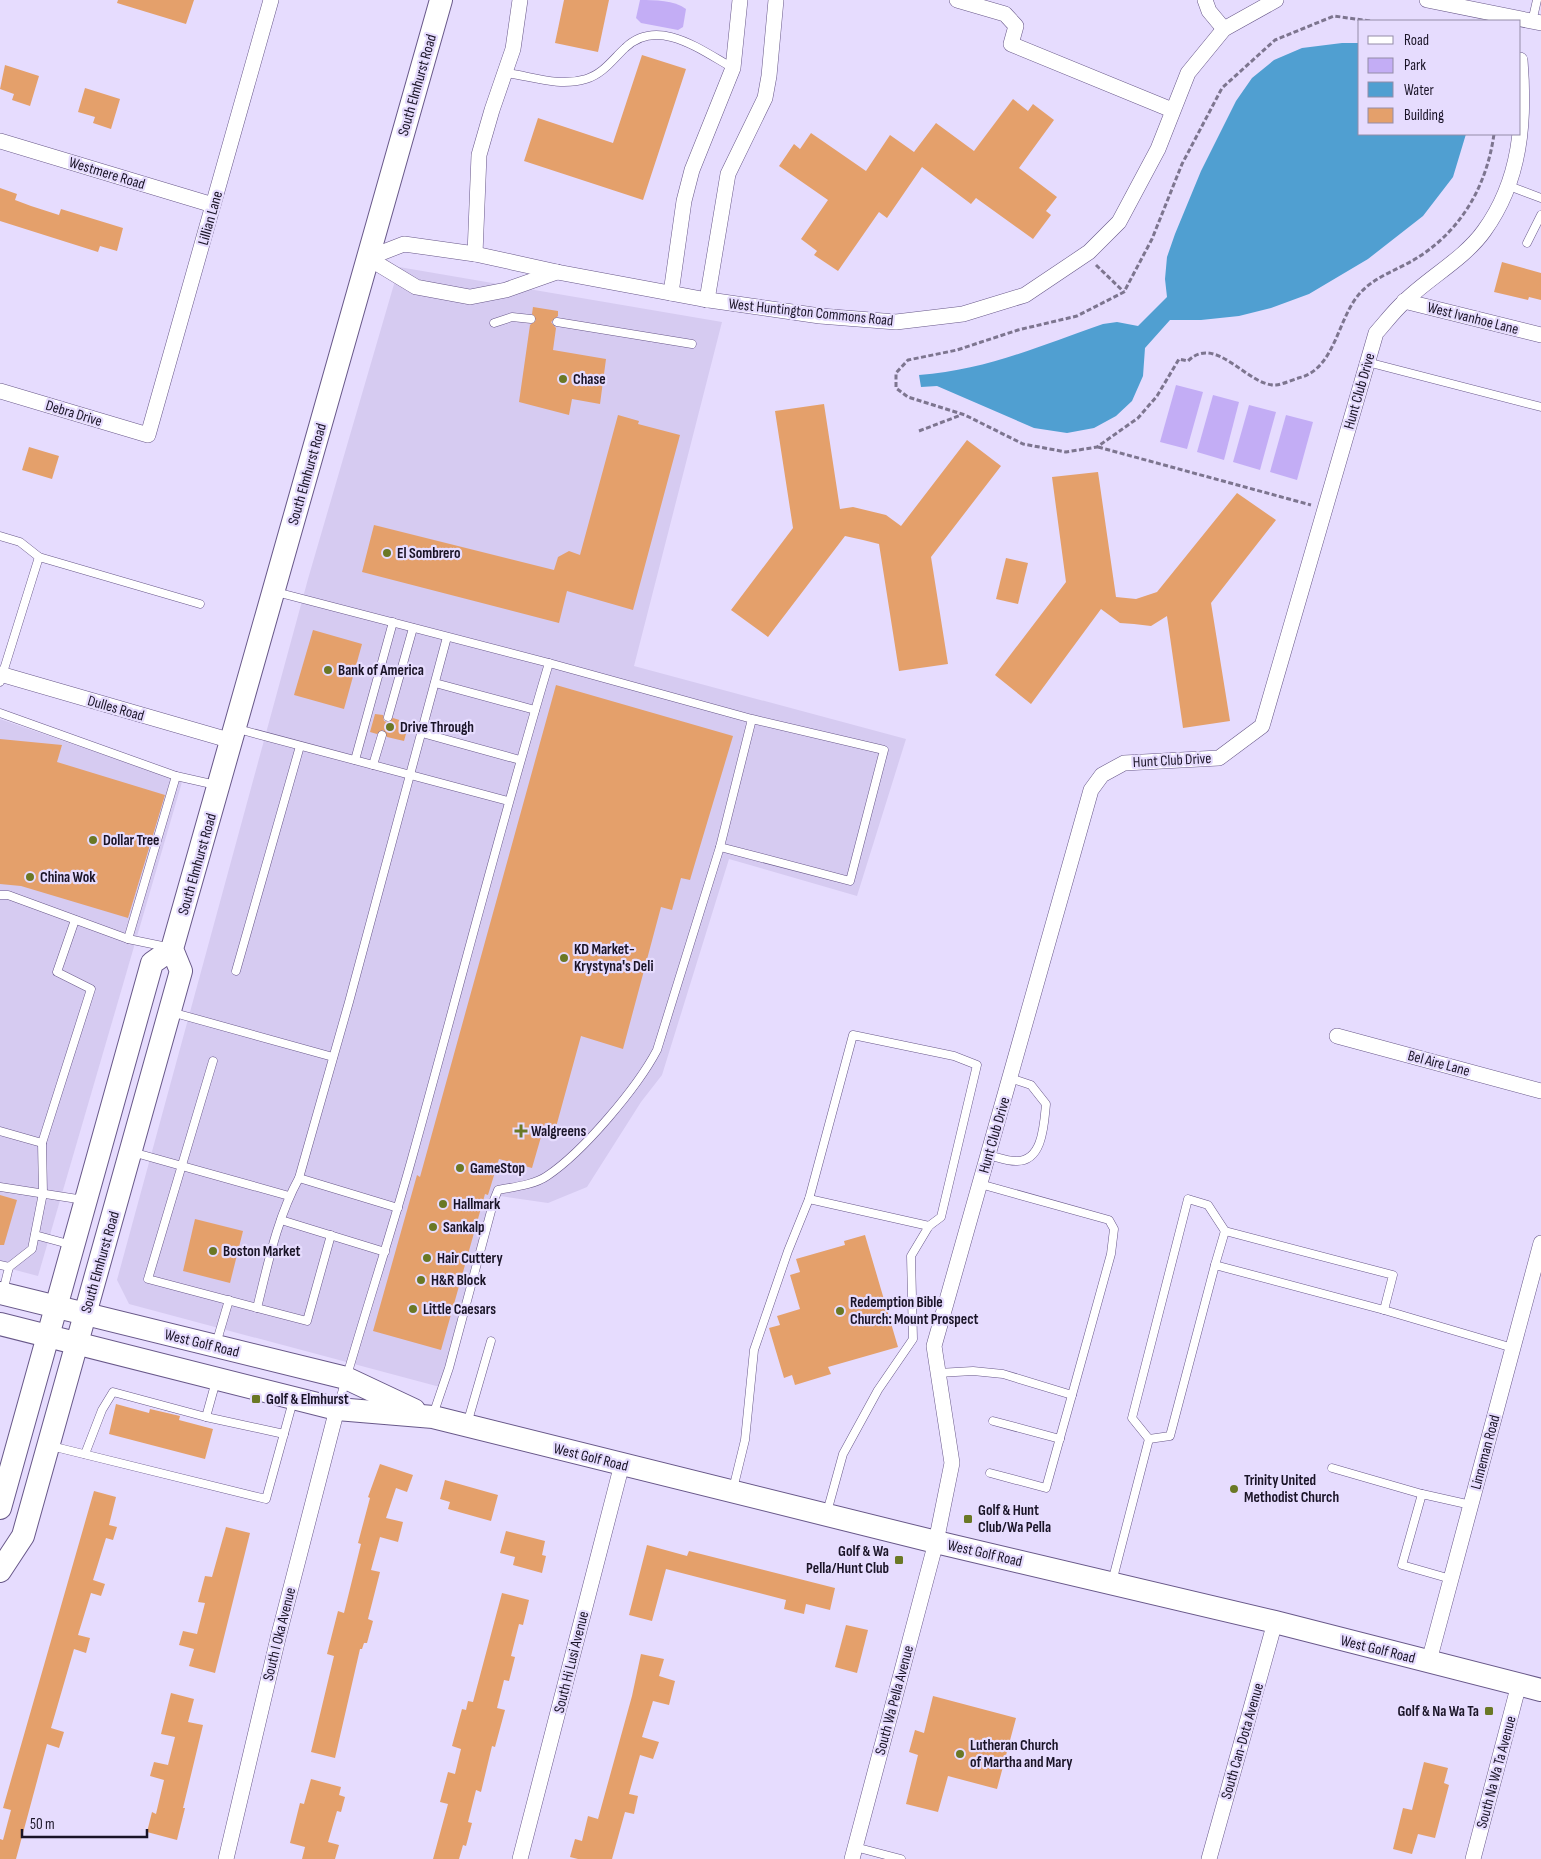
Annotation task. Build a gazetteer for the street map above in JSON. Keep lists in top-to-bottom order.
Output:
{
  "streets": {
    "main road": ["South Elmhurst Road", "West Golf Road"],
    "street": [
      "Westmere Road",
      "Lillian Lane",
      "West Huntington Commons Road",
      "West Ivanhoe Lane",
      "Hunt Club Drive",
      "Debra Drive",
      "Dulles Road",
      "Bel Aire Lane",
      "Linneman Road",
      "South I Oka Avenue",
      "South Hi Lusi Avenue",
      "South Wa Pella Avenue",
      "South Can-Dota Avenue",
      "South Na Wa Ta Avenue"
    ]
  },
  "crossings": [
    ["South Elmhurst Road", "West Huntington Commons Road"],
    ["South Elmhurst Road", "Dulles Road"],
    ["South Elmhurst Road", "West Golf Road"],
    ["Westmere Road", "Lillian Lane"],
    ["Lillian Lane", "Debra Drive"],
    ["West Ivanhoe Lane", "Hunt Club Drive"],
    ["Hunt Club Drive", "West Golf Road"],
    ["Hunt Club Drive", "South Wa Pella Avenue"],
    ["West Golf Road", "Linneman Road"],
    ["West Golf Road", "South I Oka Avenue"],
    ["West Golf Road", "South Hi Lusi Avenue"],
    ["West Golf Road", "South Wa Pella Avenue"],
    ["West Golf Road", "South Can-Dota Avenue"],
    ["West Golf Road", "South Na Wa Ta Avenue"]
  ],
  "places": {
    "other": [
      "Chase",
      "El Sombrero",
      "Bank of America",
      "Drive Through",
      "Dollar Tree",
      "China Wok",
      "KD Market- Krystyna's Deli",
      "GameStop",
      "Hallmark",
      "Sankalp",
      "Boston Market",
      "Hair Cuttery",
      "H&R Block",
      "Little Caesars",
      "Redemption Bible Church: Mount Prospect",
      "Trinity United Methodist Church",
      "Lutheran Church of Martha and Mary"
    ],
    "health": ["Walgreens"],
    "transit": [
      "Golf & Elmhurst",
      "Golf & Hunt Club/Wa Pella",
      "Golf & Wa Pella/Hunt Club",
      "Golf & Na Wa Ta"
    ]
  },
  "legend": [
    "Road",
    "Park",
    "Water",
    "Building"
  ],
  "scale_bar": "50 m"
}
